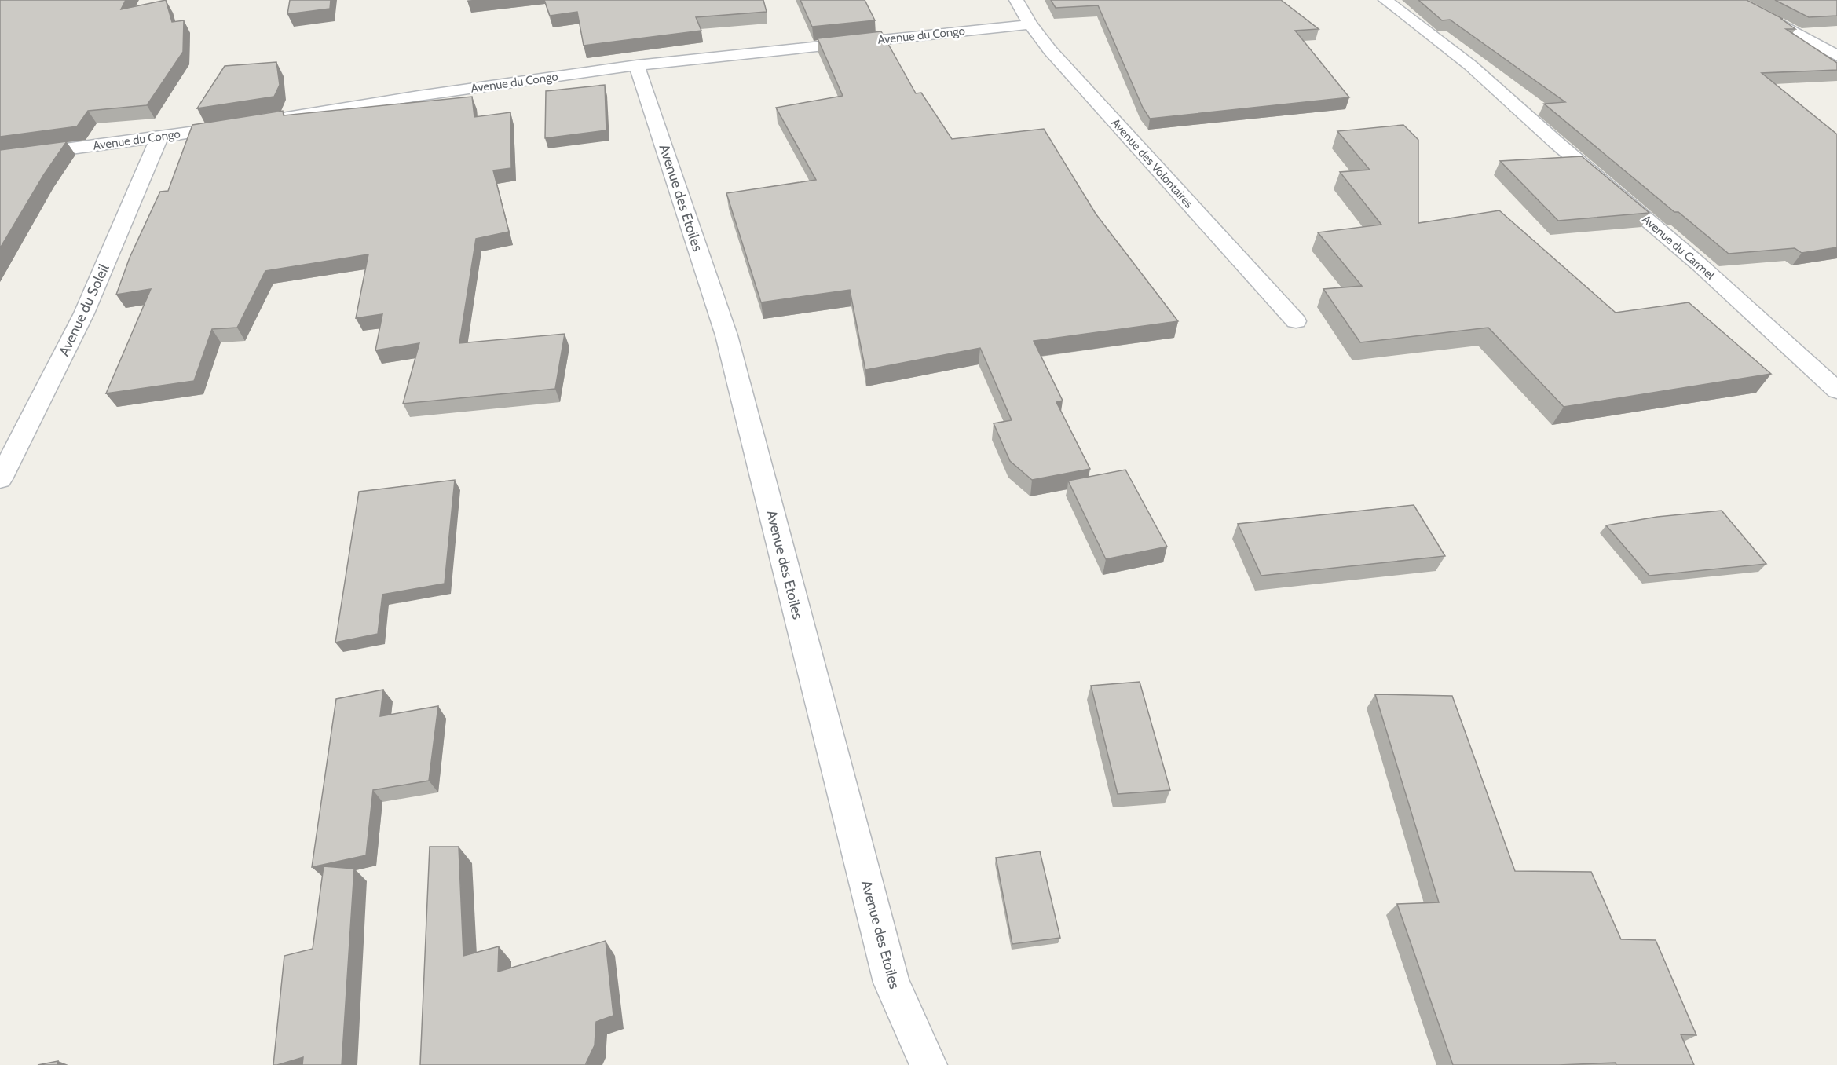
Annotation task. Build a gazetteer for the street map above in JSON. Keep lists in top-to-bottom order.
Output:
{
  "streets": {
    "street": [
      "Avenue du Congo",
      "Avenue des Volontaires",
      "Avenue des Etoiles",
      "Avenue du Carmel",
      "Avenue du Soleil"
    ]
  },
  "crossings": [
    ["Avenue du Congo", "Avenue des Volontaires"],
    ["Avenue du Congo", "Avenue des Etoiles"],
    ["Avenue du Congo", "Avenue du Soleil"]
  ]
}
